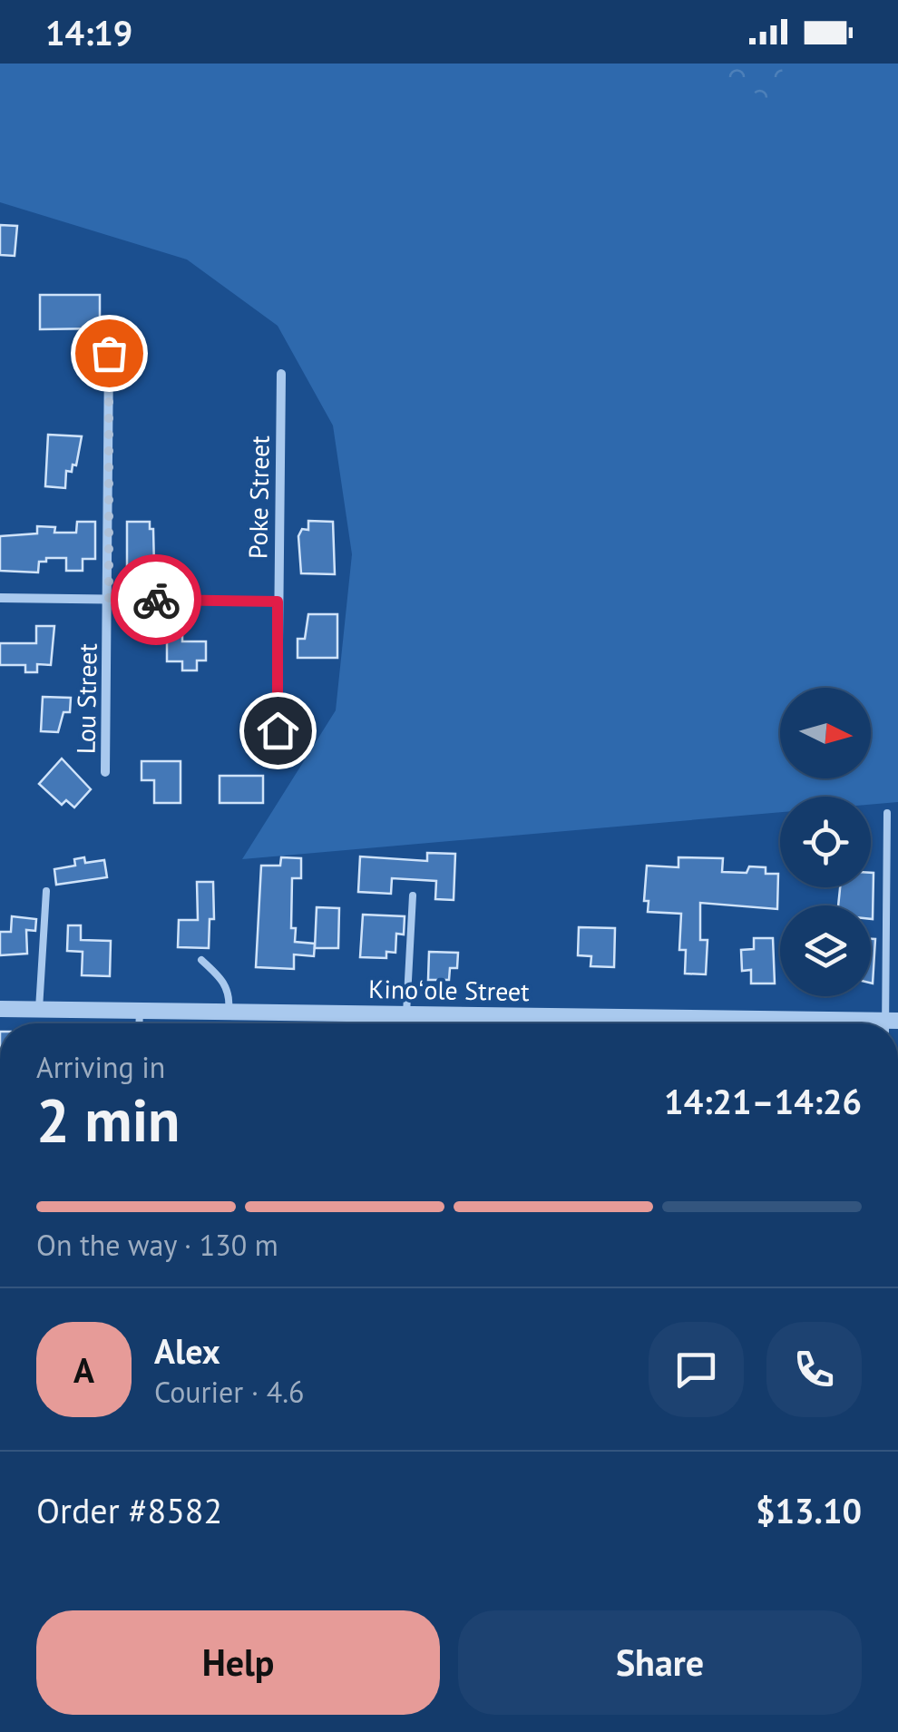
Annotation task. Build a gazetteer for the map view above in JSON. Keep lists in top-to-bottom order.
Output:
{
  "streets": {
    "street": ["Poke Street", "Lou Street", "Kinoʻole Street"]
  },
  "north": "right",
  "page": {
    "status": "14:19",
    "heading": ["2 min", "Arriving in", "14:21–14:26"],
    "panel": [
      "Alex",
      "Courier · 4.6",
      "Order #8582",
      "$13.10"
    ],
    "bar": "On the way · 130 m",
    "round": "A",
    "buttons": ["Help", "Share"]
  }
}
